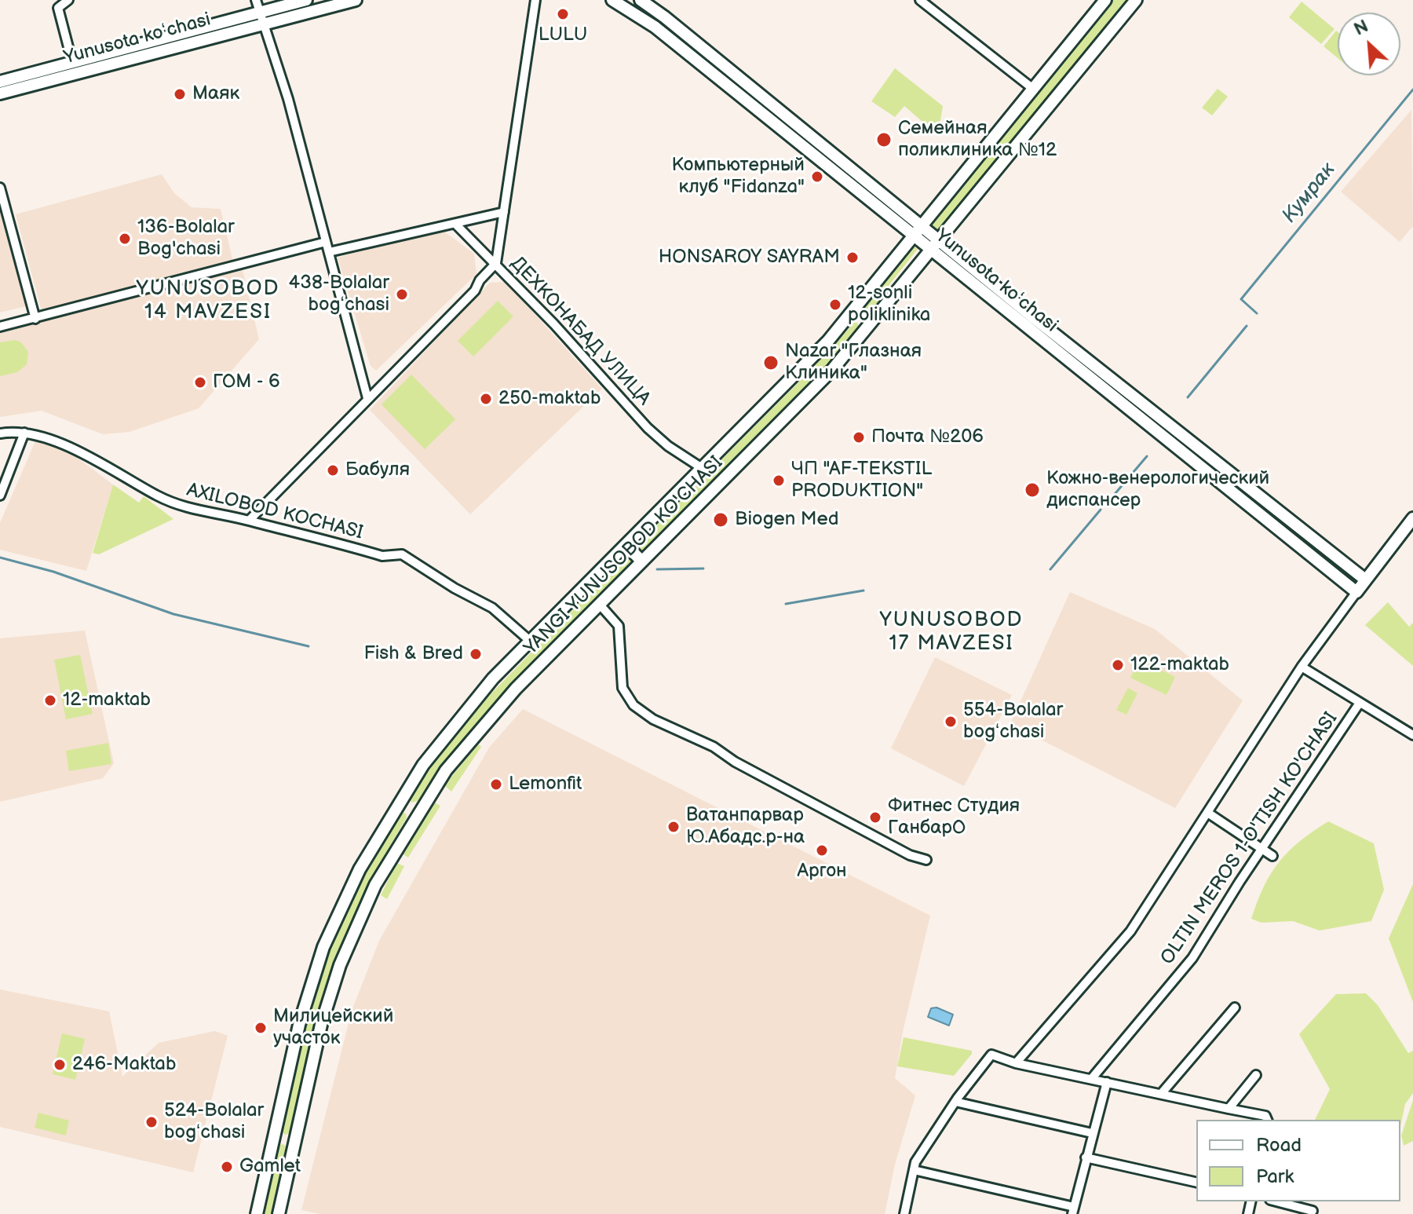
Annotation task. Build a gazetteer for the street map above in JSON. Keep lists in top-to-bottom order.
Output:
{
  "streets": {
    "main road": ["Yunusota koʻchasi", "YANGI YUNUSOBOD KO'CHASI"],
    "street": ["ДЕХКОНАБАД УЛИЦА", "AXILOBOD KOCHASI", "OLTIN MEROS 1-O'TISH KO'CHASI"]
  },
  "crossings": [
    ["Yunusota koʻchasi", "YANGI YUNUSOBOD KO'CHASI"],
    ["ДЕХКОНАБАД УЛИЦА", "YANGI YUNUSOBOD KO'CHASI"],
    ["AXILOBOD KOCHASI", "YANGI YUNUSOBOD KO'CHASI"]
  ],
  "districts": ["YUNUSOBOD 14 MAVZESI", "YUNUSOBOD 17 MAVZESI"],
  "water": ["Кумрак"],
  "places": [
    "LULU",
    "Маяк",
    "Семейная поликлиника №12",
    "Компьютерный клуб \"Fidanza\"",
    "136-Bolalar Bog'chasi",
    "HONSAROY SAYRAM",
    "438-Bolalar bogʻchasi",
    "12-sonli poliklinika",
    "Nazar \"Глазная Клиника\"",
    "ГОМ - 6",
    "250-maktab",
    "Почта №206",
    "Бабуля",
    "ЧП \"AF-TEKSTIL PRODUKTION\"",
    "Кожно-венерологический диспансер",
    "Biogen Med",
    "Fish & Bred",
    "122-maktab",
    "12-maktab",
    "554-Bolalar bogʻchasi",
    "Lemonfit",
    "Фитнес Студия ГанбарО",
    "Ватанпарвар Ю.Абадс.р-на",
    "Аргон",
    "Милицейский участок",
    "246-Maktab",
    "524-Bolalar bogʻchasi",
    "Gamlet"
  ],
  "legend": ["Road", "Park"],
  "north": "top left"
}
